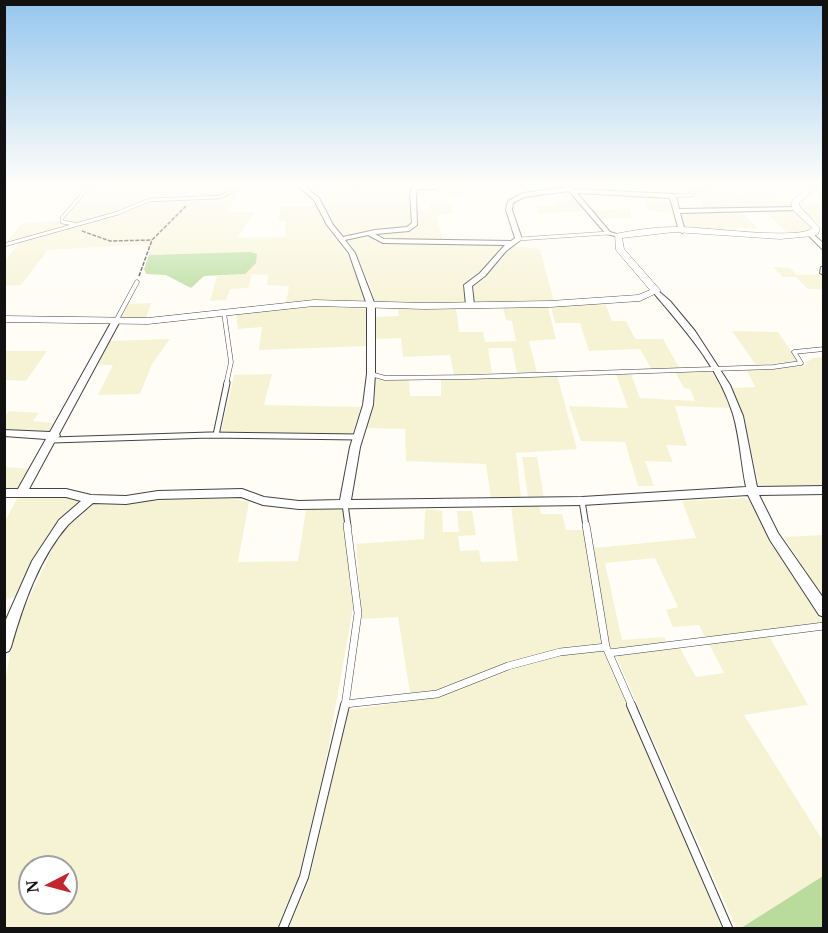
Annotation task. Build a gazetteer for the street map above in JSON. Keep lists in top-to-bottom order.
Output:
{
  "north": "left"
}
